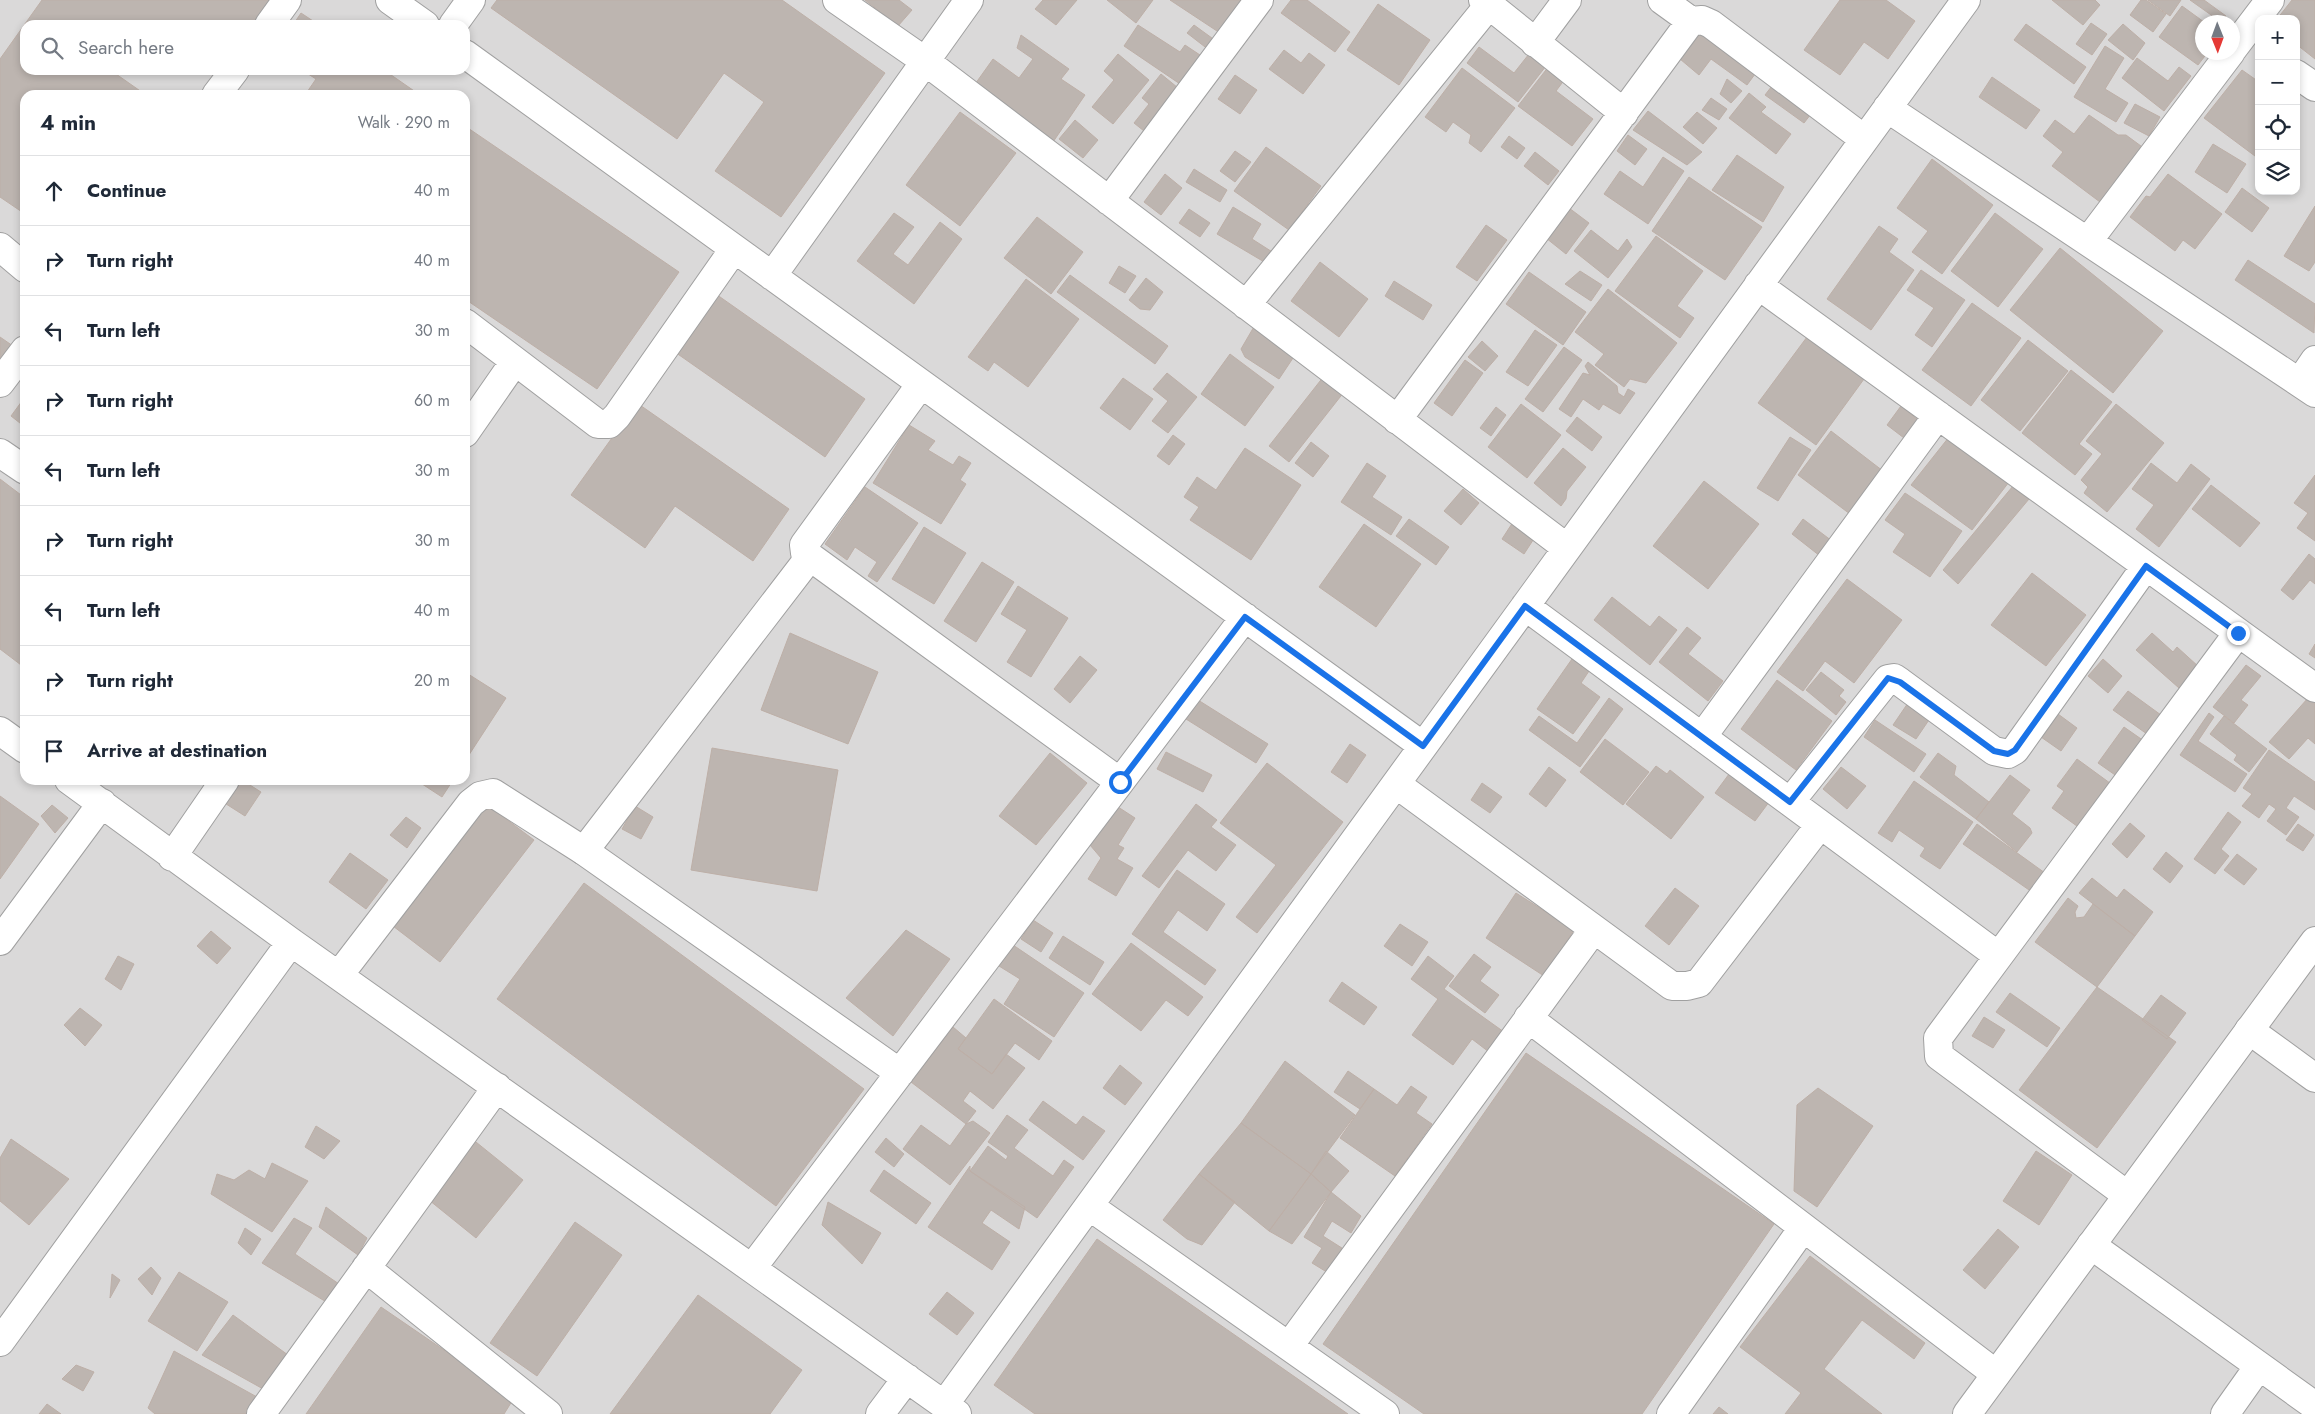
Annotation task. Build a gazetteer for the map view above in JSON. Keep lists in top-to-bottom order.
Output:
{
  "north": "bottom",
  "page": {
    "map_buttons": ["+", "−"],
    "search": "Search here",
    "heading": ["4 min", "Walk · 290 m"],
    "list": [
      ["Continue", "40 m"],
      ["Turn right", "40 m"],
      ["Turn left", "30 m"],
      ["Turn right", "60 m"],
      ["Turn left", "30 m"],
      ["Turn right", "30 m"],
      ["Turn left", "40 m"],
      ["Turn right", "20 m"],
      "Arrive at destination"
    ]
  }
}
